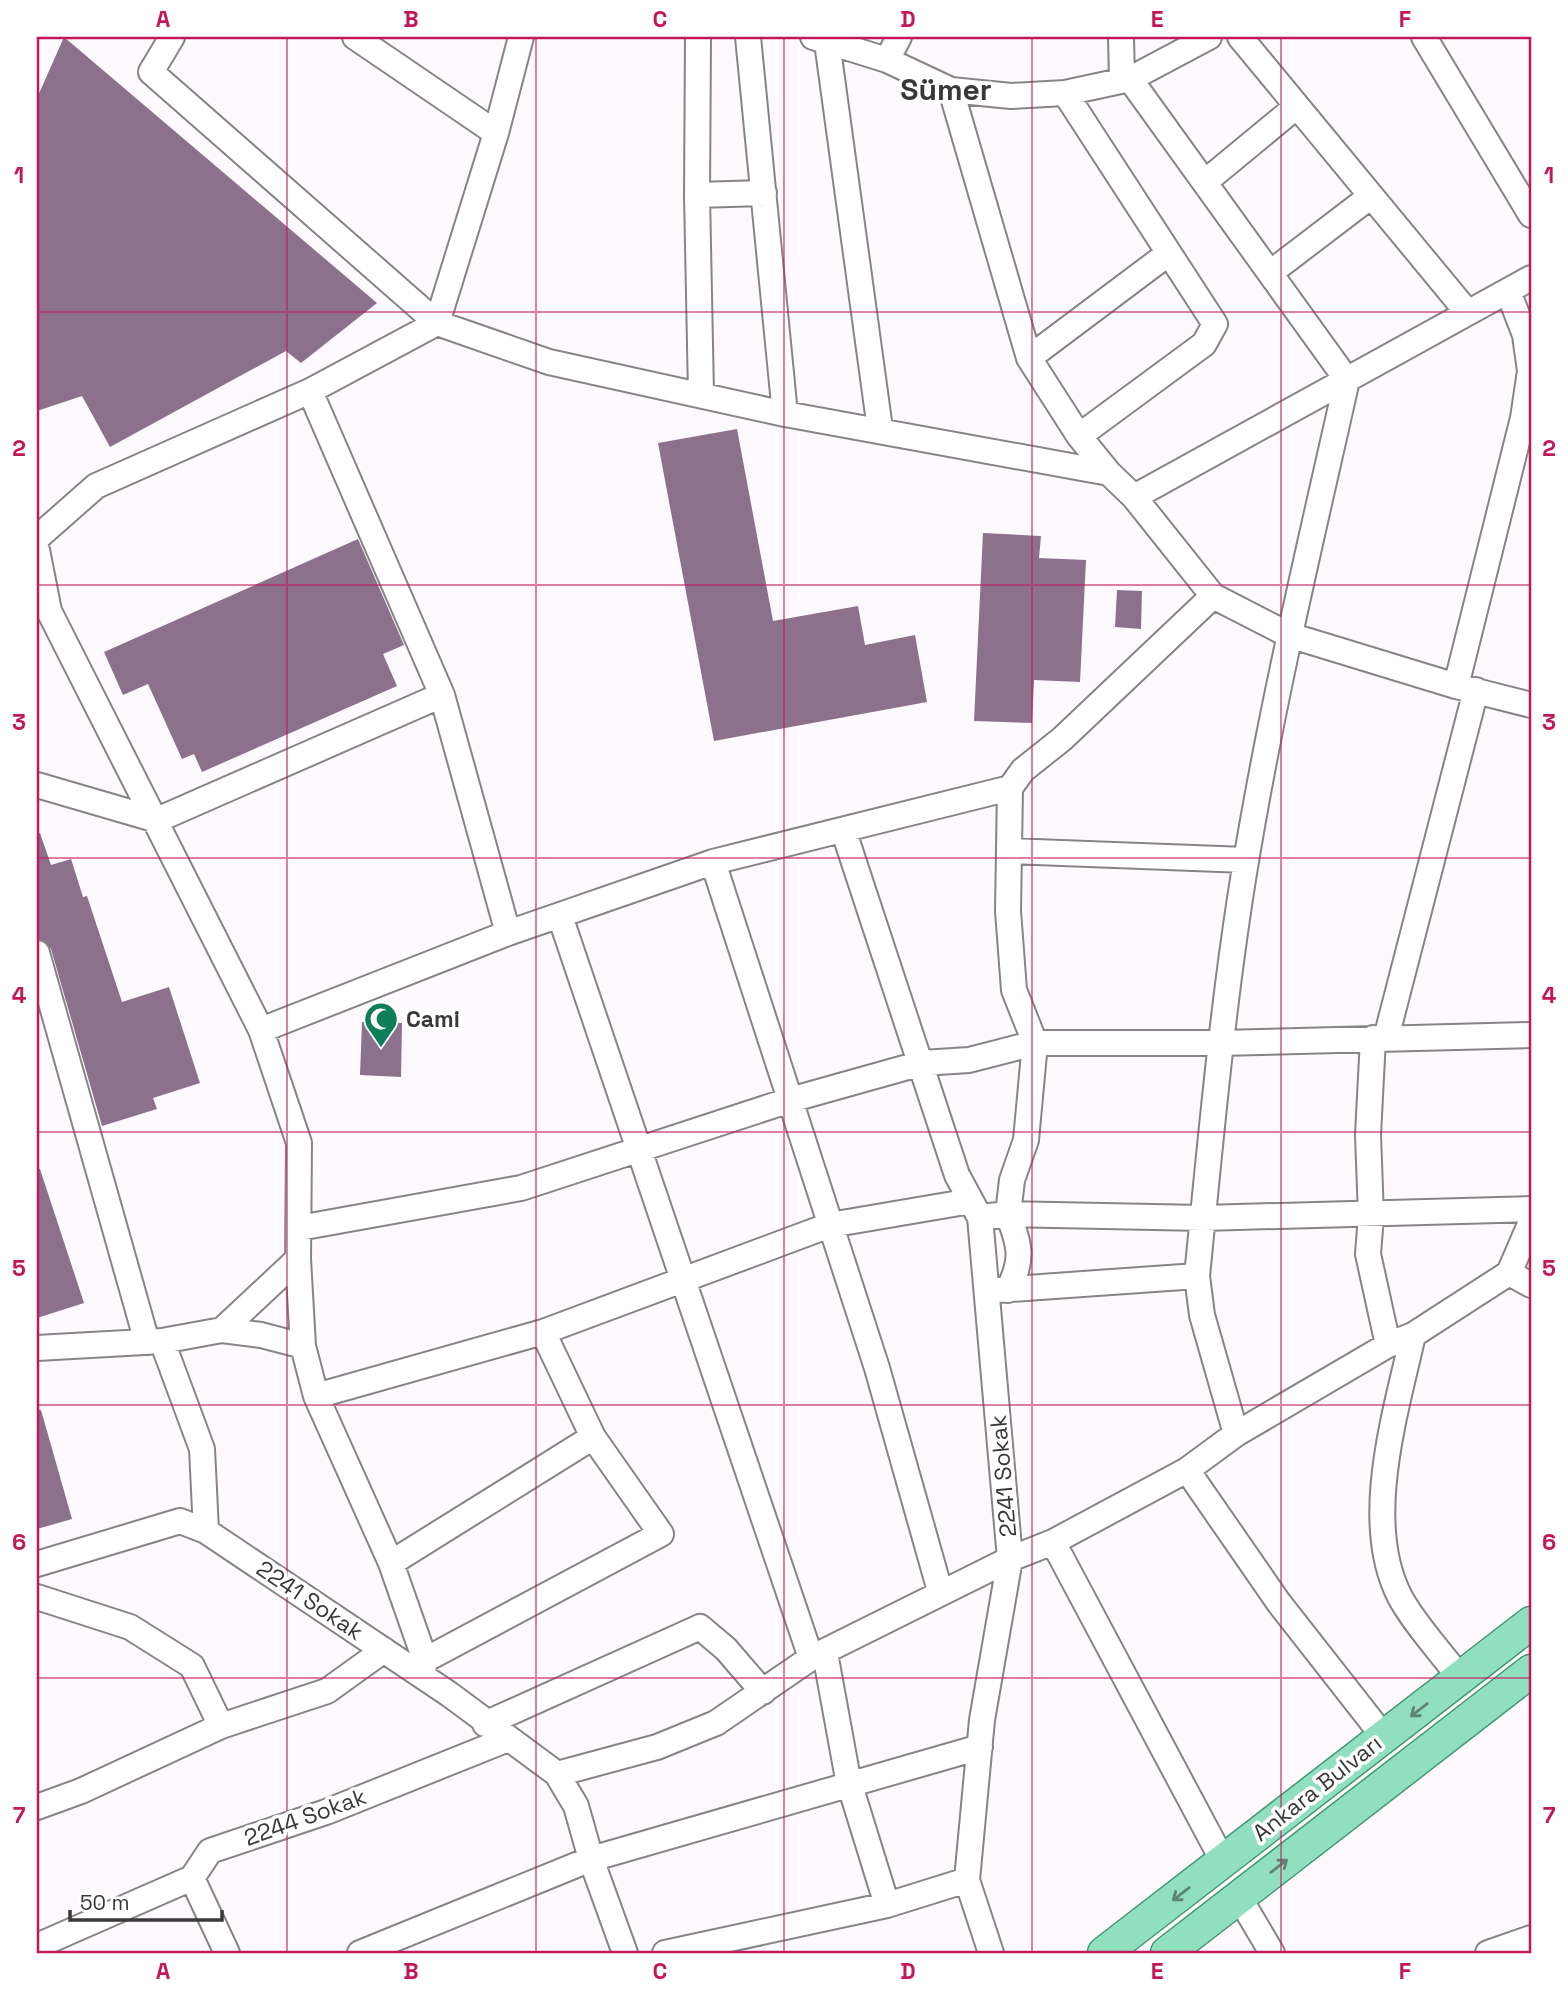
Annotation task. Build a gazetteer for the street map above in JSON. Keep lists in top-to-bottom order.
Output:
{
  "streets": {
    "main road": ["Ankara Bulvarı"],
    "street": ["2241 Sokak", "2244 Sokak"]
  },
  "crossings": [
    ["2241 Sokak", "2244 Sokak"]
  ],
  "districts": ["Sümer"],
  "places": {
    "mosque": ["Cami"]
  },
  "scale_bar": "50 m",
  "grid": {
    "columns": [
      "A",
      "B",
      "C",
      "D",
      "E",
      "F"
    ],
    "rows": [
      "1",
      "2",
      "3",
      "4",
      "5",
      "6",
      "7"
    ]
  }
}
